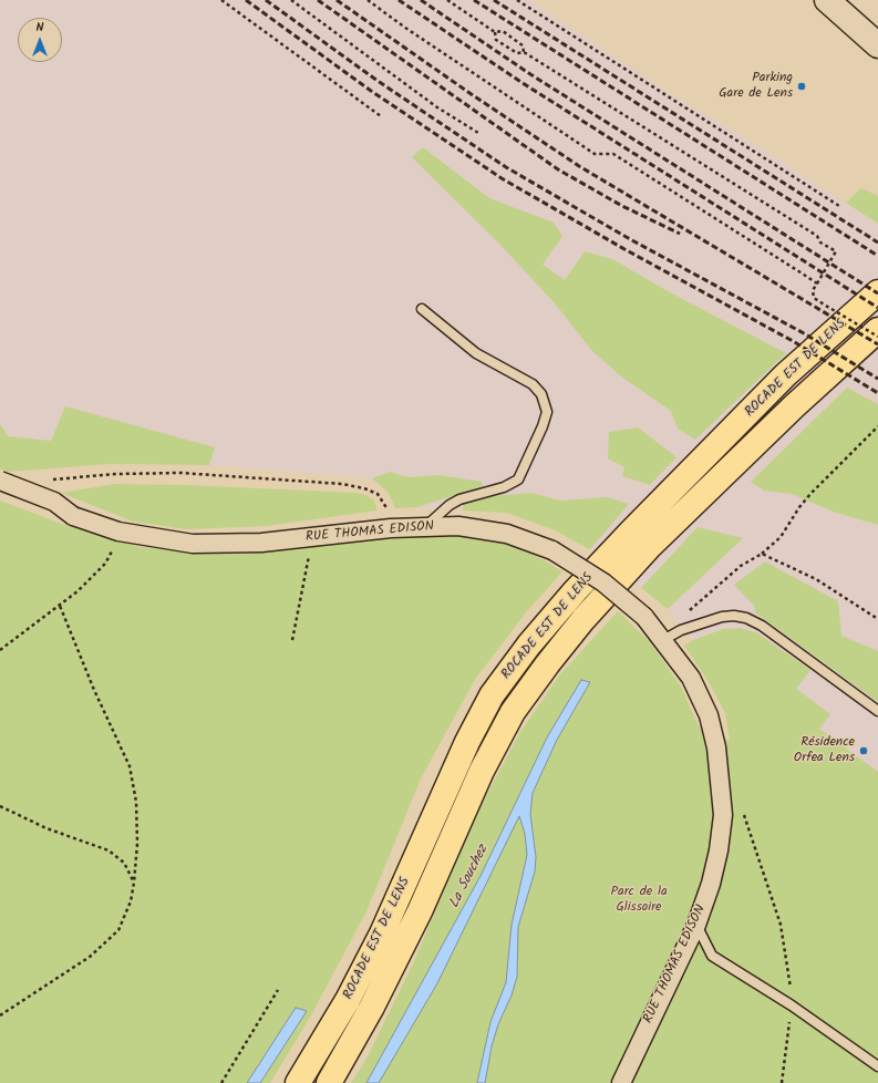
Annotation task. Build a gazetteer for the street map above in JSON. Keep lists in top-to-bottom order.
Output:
{
  "streets": {
    "highway": ["ROCADE EST DE LENS"],
    "street": ["RUE THOMAS EDISON"]
  },
  "water": ["La Souchez"],
  "parks": ["Parc de la Glissoire"],
  "places": ["Parking Gare de Lens", "Résidence Orfea Lens"],
  "north": "top"
}
